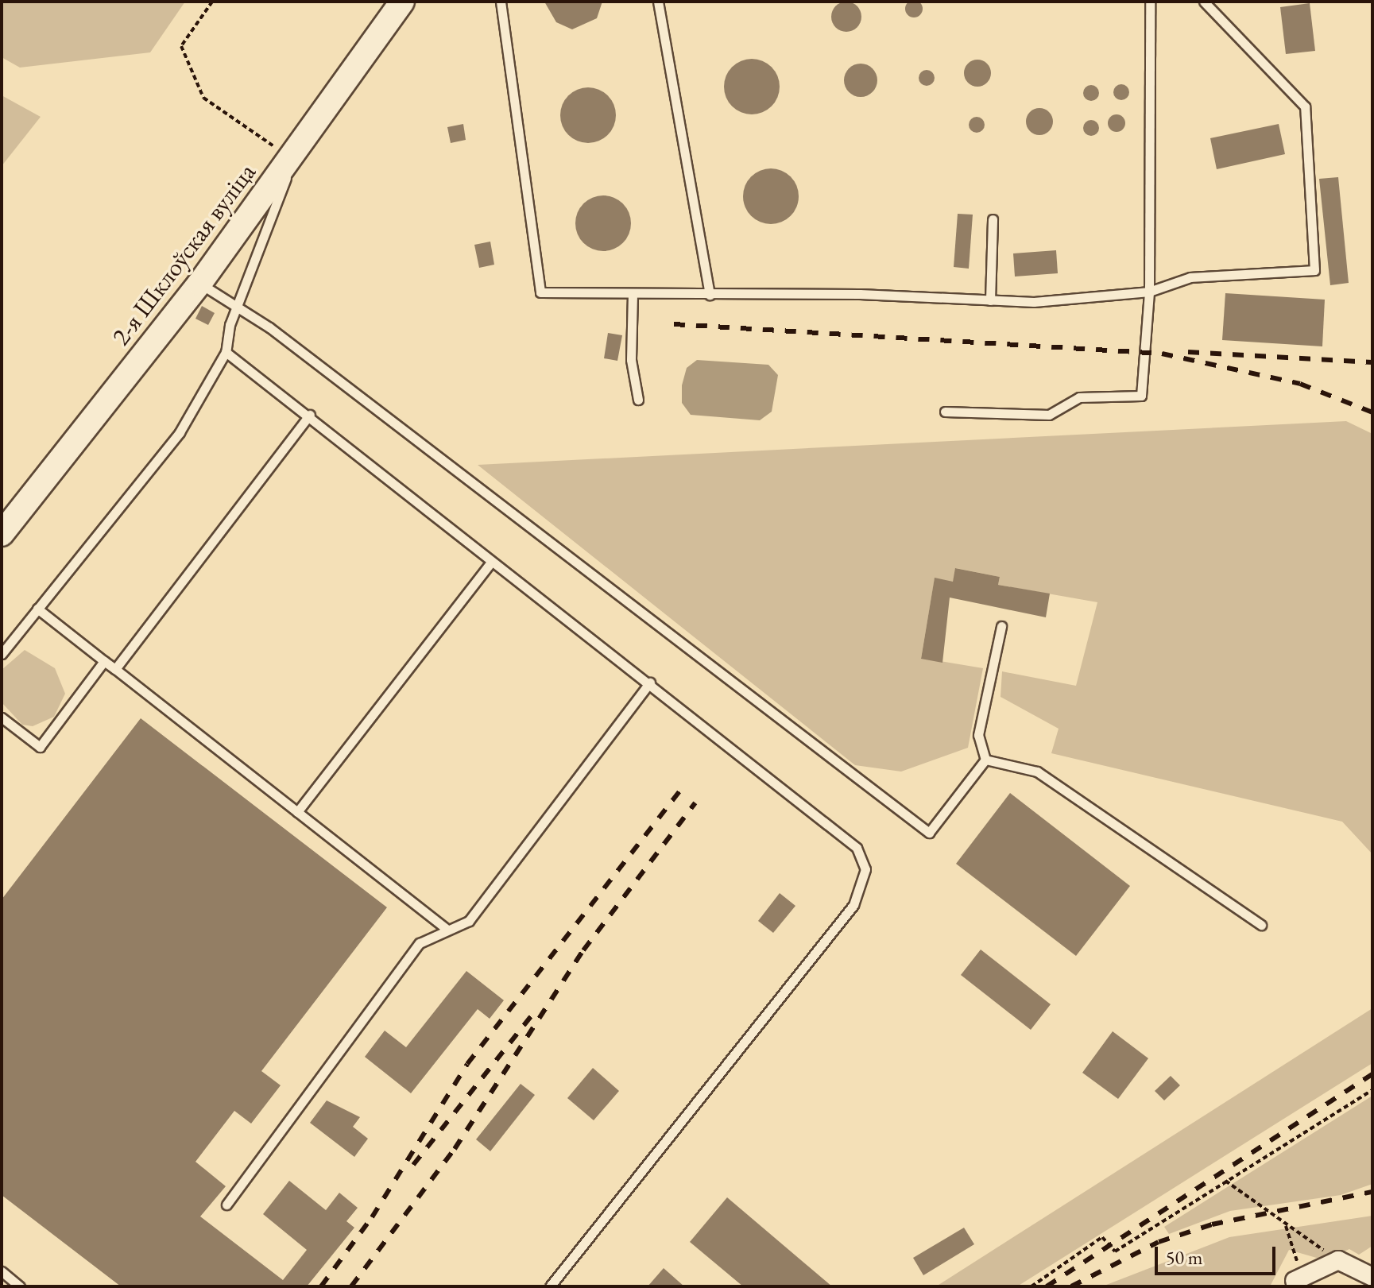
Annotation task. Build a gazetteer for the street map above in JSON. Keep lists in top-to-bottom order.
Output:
{
  "streets": {
    "street": ["2-я Шклоўская вуліца"]
  },
  "scale_bar": "50 m"
}
